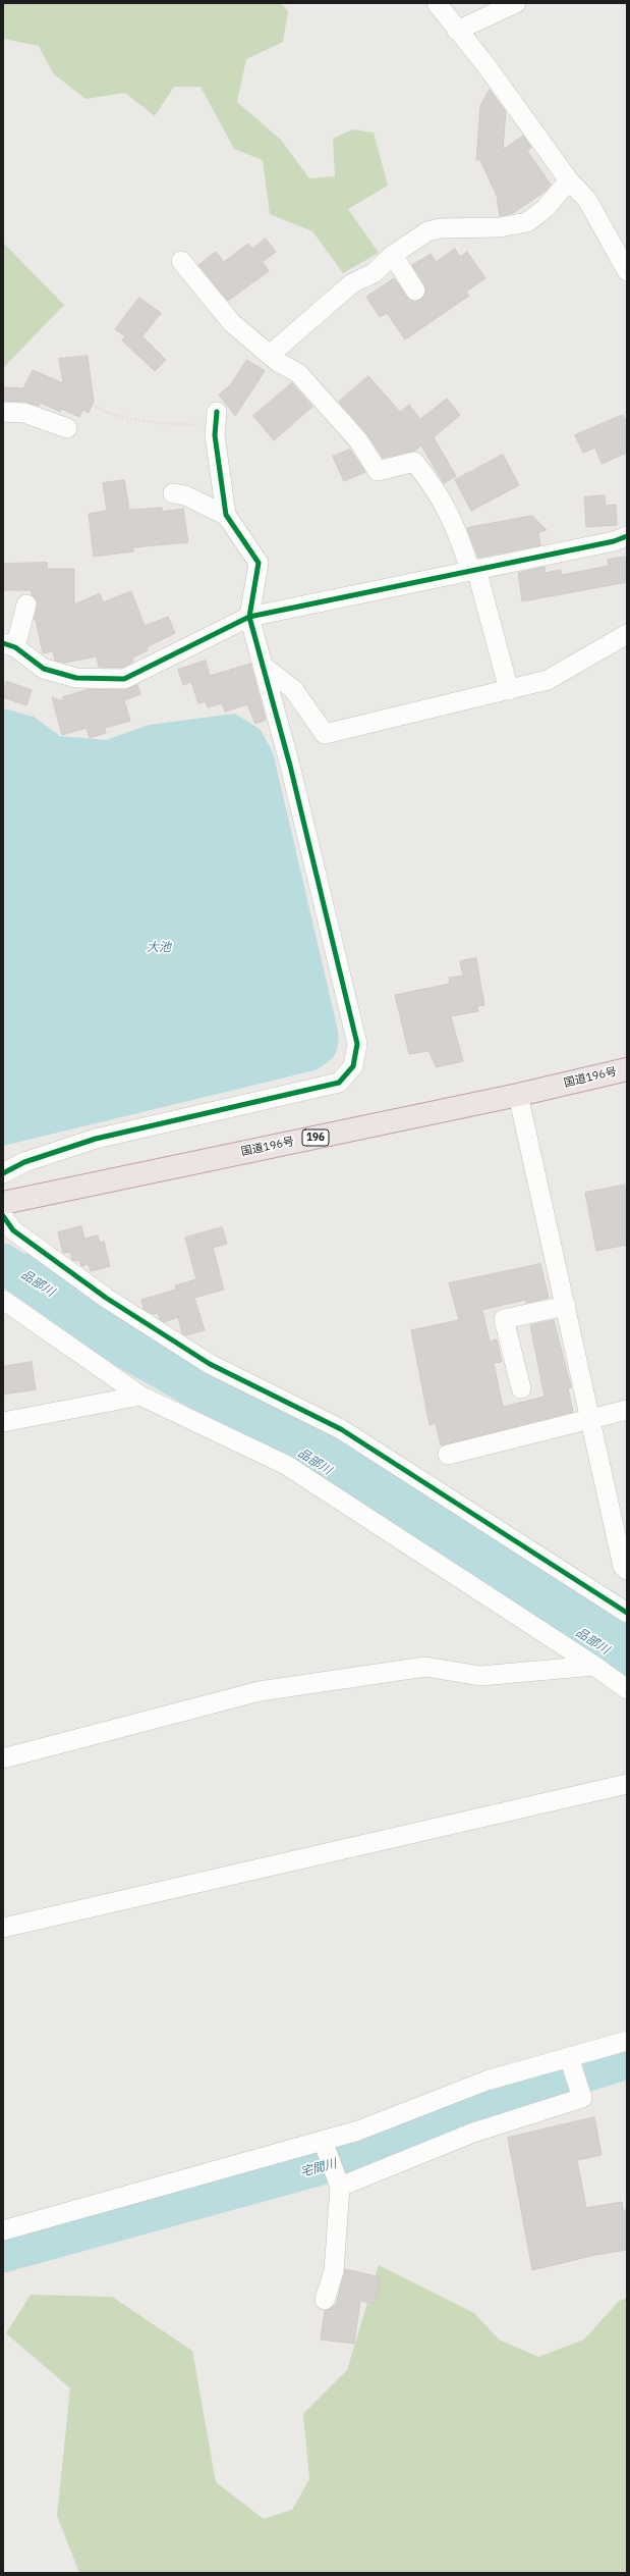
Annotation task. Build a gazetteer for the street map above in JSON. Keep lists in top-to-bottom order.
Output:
{
  "streets": {
    "highway": ["国道196号", "196"]
  },
  "water": ["大池", "品部川", "宅間川"]
}
